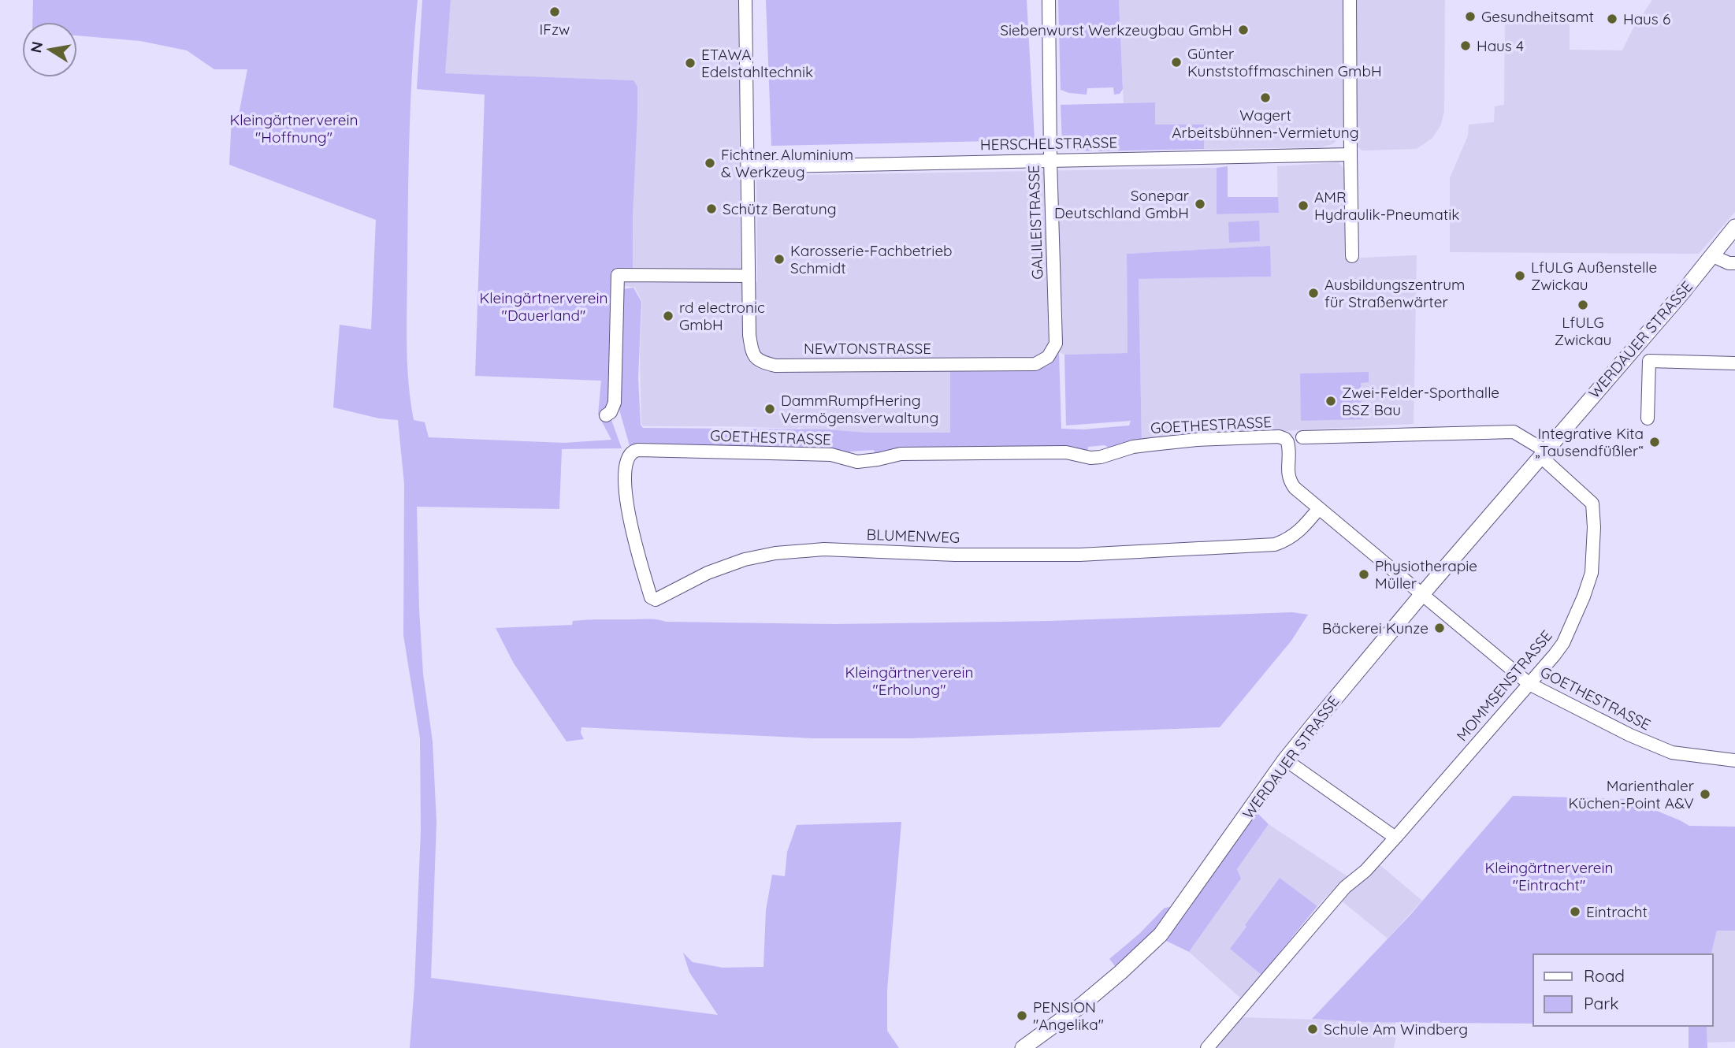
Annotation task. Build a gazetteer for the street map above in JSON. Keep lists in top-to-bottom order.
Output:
{
  "streets": {
    "main road": ["WERDAUER STRASSE"],
    "street": [
      "HERSCHELSTRASSE",
      "GALILEISTRASSE",
      "NEWTONSTRASSE",
      "GOETHESTRASSE",
      "BLUMENWEG",
      "MOMMSENSTRASSE"
    ]
  },
  "crossings": [
    ["HERSCHELSTRASSE", "GALILEISTRASSE"],
    ["HERSCHELSTRASSE", "NEWTONSTRASSE"],
    ["GALILEISTRASSE", "NEWTONSTRASSE"],
    ["WERDAUER STRASSE", "GOETHESTRASSE"],
    ["WERDAUER STRASSE", "MOMMSENSTRASSE"],
    ["GOETHESTRASSE", "BLUMENWEG"],
    ["GOETHESTRASSE", "MOMMSENSTRASSE"]
  ],
  "parks": [
    "Kleingärtnerverein \"Hoffnung\"",
    "Kleingärtnerverein \"Dauerland\"",
    "Kleingärtnerverein \"Erholung\"",
    "Kleingärtnerverein \"Eintracht\""
  ],
  "places": [
    "IFzw",
    "Gesundheitsamt",
    "Haus 6",
    "Siebenwurst Werkzeugbau GmbH",
    "Haus 4",
    "Günter Kunststoffmaschinen GmbH",
    "ETAWA Edelstahltechnik",
    "Wagert Arbeitsbühnen-Vermietung",
    "Fichtner Aluminium & Werkzeug",
    "Sonepar Deutschland GmbH",
    "AMR Hydraulik-Pneumatik",
    "Schütz Beratung",
    "Karosserie-Fachbetrieb Schmidt",
    "LfULG Außenstelle Zwickau",
    "Ausbildungszentrum für Straßenwärter",
    "LfULG Zwickau",
    "rd electronic GmbH",
    "Zwei-Felder-Sporthalle BSZ Bau",
    "DammRumpfHering Vermögensverwaltung",
    "Integrative Kita „Tausendfüßler“",
    "Physiotherapie Müller",
    "Bäckerei Kunze",
    "Marienthaler Küchen-Point A&V",
    "Eintracht",
    "PENSION \"Angelika\"",
    "Schule Am Windberg"
  ],
  "legend": ["Road", "Park"],
  "north": "left"
}
